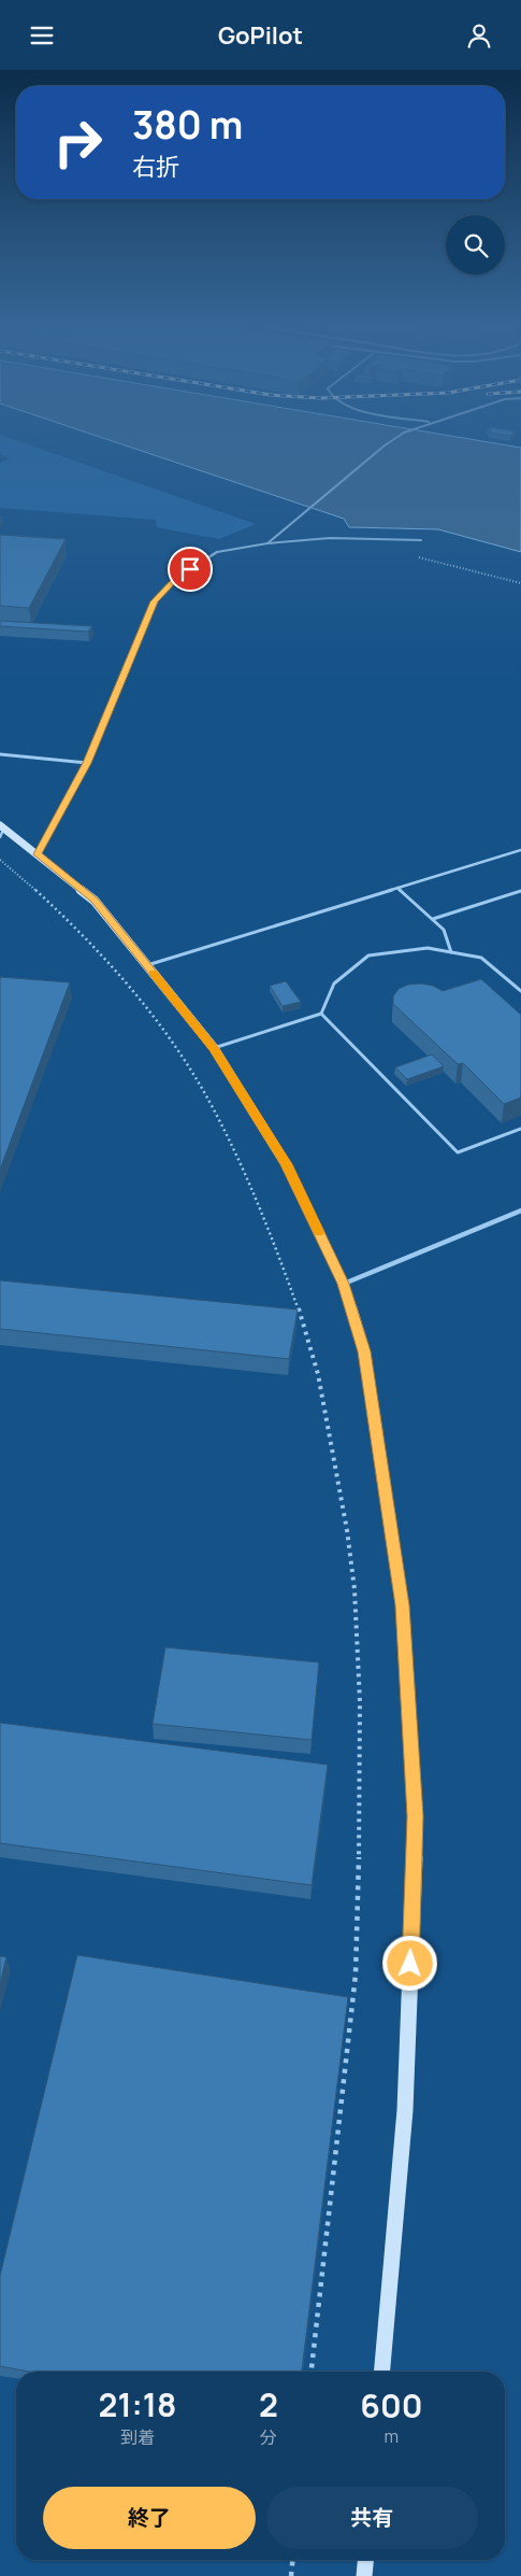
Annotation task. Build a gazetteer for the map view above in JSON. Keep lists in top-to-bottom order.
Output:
{
  "page": {
    "header": "GoPilot",
    "turn": ["380 m", "右折"],
    "eta": [
      "21:18",
      "到着",
      "2",
      "分",
      "600",
      "m"
    ],
    "buttons": ["終了", "共有"]
  }
}
